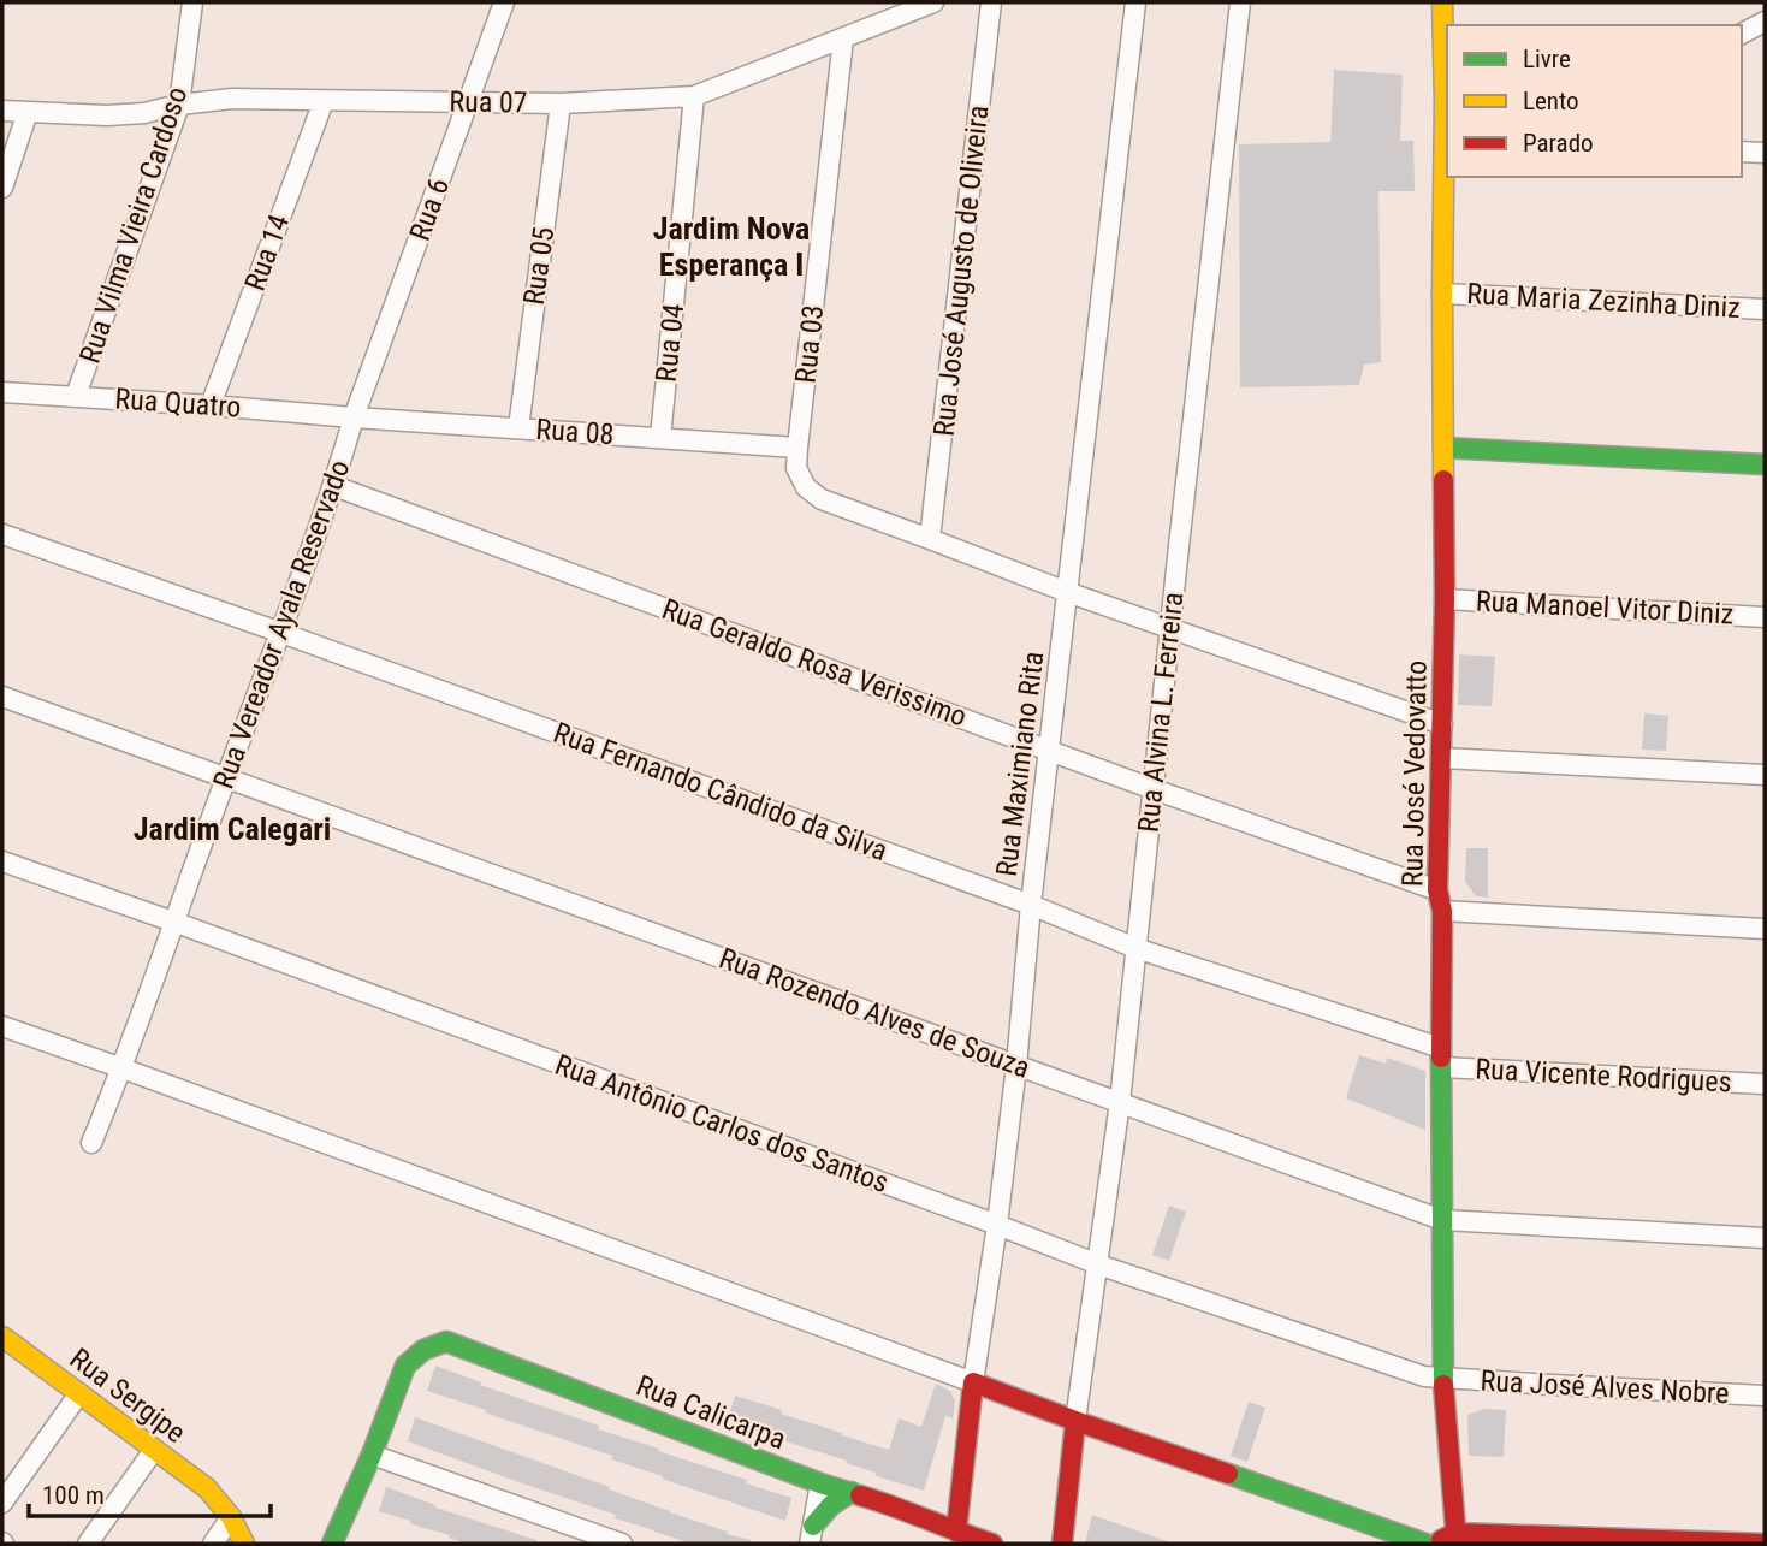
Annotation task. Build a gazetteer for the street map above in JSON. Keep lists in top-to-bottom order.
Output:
{
  "streets": {
    "street": [
      "Rua 07",
      "Rua 6",
      "Rua Vilma Vieira Cardoso",
      "Rua 14",
      "Rua 05",
      "Rua José Augusto de Oliveira",
      "Rua Maria Zezinha Diniz",
      "Rua 04",
      "Rua 03",
      "Rua Quatro",
      "Rua 08",
      "Rua Manoel Vitor Diniz",
      "Rua Vereador Ayala Reservado",
      "Rua Geraldo Rosa Verissimo",
      "Rua Alvina L. Ferreira",
      "Rua Maximiano Rita",
      "Rua José Vedovatto",
      "Rua Fernando Cândido da Silva",
      "Rua Rozendo Alves de Souza",
      "Rua Vicente Rodrigues",
      "Rua Antônio Carlos dos Santos",
      "Rua José Alves Nobre",
      "Rua Sergipe",
      "Rua Calicarpa"
    ]
  },
  "crossings": [
    ["Rua 07", "Rua 6"],
    ["Rua 07", "Rua Vilma Vieira Cardoso"],
    ["Rua 07", "Rua 14"],
    ["Rua 07", "Rua 05"],
    ["Rua 07", "Rua 04"],
    ["Rua 07", "Rua 03"],
    ["Rua 6", "Rua Quatro"],
    ["Rua 6", "Rua 08"],
    ["Rua 6", "Rua Vereador Ayala Reservado"],
    ["Rua Vilma Vieira Cardoso", "Rua Quatro"],
    ["Rua 14", "Rua Quatro"],
    ["Rua 05", "Rua 08"],
    ["Rua José Augusto de Oliveira", "Rua 03"],
    ["Rua Maria Zezinha Diniz", "Rua José Vedovatto"],
    ["Rua 04", "Rua 08"],
    ["Rua 03", "Rua 08"],
    ["Rua 03", "Rua Alvina L. Ferreira"],
    ["Rua 03", "Rua Maximiano Rita"],
    ["Rua 03", "Rua José Vedovatto"],
    ["Rua Quatro", "Rua 08"],
    ["Rua Quatro", "Rua Vereador Ayala Reservado"],
    ["Rua 08", "Rua Vereador Ayala Reservado"],
    ["Rua Manoel Vitor Diniz", "Rua José Vedovatto"],
    ["Rua Vereador Ayala Reservado", "Rua Geraldo Rosa Verissimo"],
    ["Rua Vereador Ayala Reservado", "Rua Fernando Cândido da Silva"],
    ["Rua Vereador Ayala Reservado", "Rua Rozendo Alves de Souza"],
    ["Rua Vereador Ayala Reservado", "Rua Antônio Carlos dos Santos"],
    ["Rua Geraldo Rosa Verissimo", "Rua Alvina L. Ferreira"],
    ["Rua Geraldo Rosa Verissimo", "Rua Maximiano Rita"],
    ["Rua Geraldo Rosa Verissimo", "Rua José Vedovatto"],
    ["Rua Alvina L. Ferreira", "Rua Fernando Cândido da Silva"],
    ["Rua Alvina L. Ferreira", "Rua Rozendo Alves de Souza"],
    ["Rua Alvina L. Ferreira", "Rua Antônio Carlos dos Santos"],
    ["Rua Maximiano Rita", "Rua Fernando Cândido da Silva"],
    ["Rua Maximiano Rita", "Rua Rozendo Alves de Souza"],
    ["Rua Maximiano Rita", "Rua Antônio Carlos dos Santos"],
    ["Rua Maximiano Rita", "Rua Calicarpa"],
    ["Rua José Vedovatto", "Rua Fernando Cândido da Silva"],
    ["Rua José Vedovatto", "Rua Rozendo Alves de Souza"],
    ["Rua José Vedovatto", "Rua Vicente Rodrigues"],
    ["Rua José Vedovatto", "Rua Antônio Carlos dos Santos"],
    ["Rua José Vedovatto", "Rua José Alves Nobre"],
    ["Rua Fernando Cândido da Silva", "Rua Vicente Rodrigues"],
    ["Rua Antônio Carlos dos Santos", "Rua José Alves Nobre"]
  ],
  "districts": ["Jardim Nova Esperança I", "Jardim Calegari"],
  "legend": ["Livre", "Lento", "Parado"],
  "scale_bar": "100 m"
}
